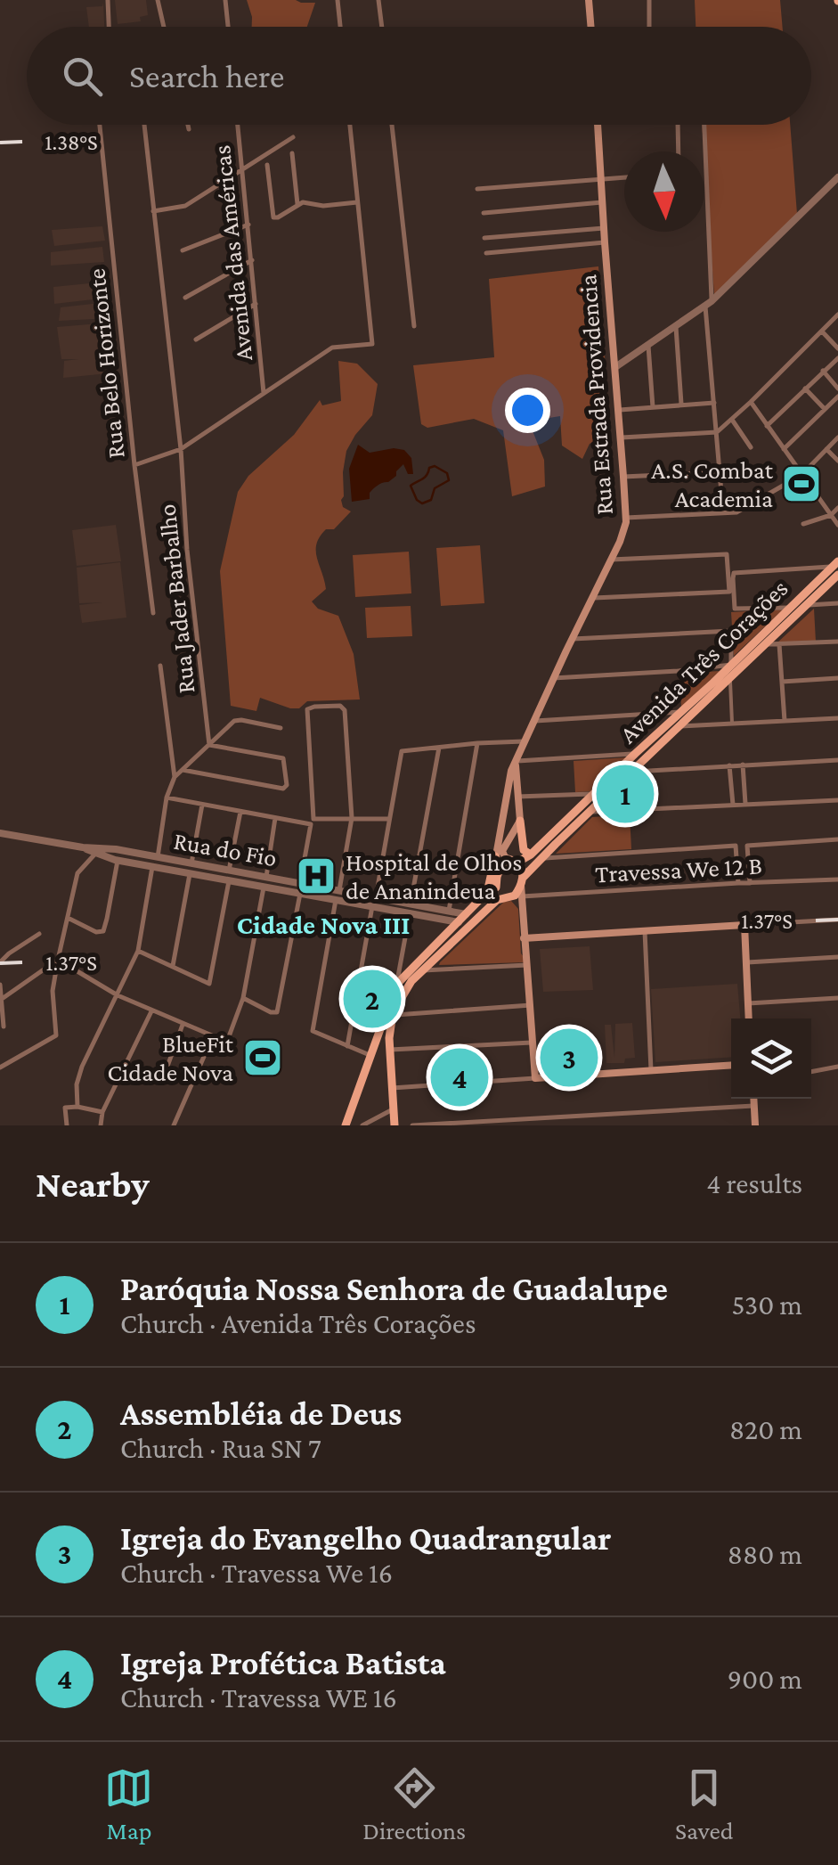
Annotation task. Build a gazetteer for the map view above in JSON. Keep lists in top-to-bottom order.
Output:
{
  "streets": {
    "main road": ["Rua Estrada Providencia", "Avenida Três Corações"],
    "street": [
      "Avenida das Américas",
      "Rua Belo Horizonte",
      "Rua Jader Barbalho",
      "Rua do Fio",
      "Travessa We 12 B"
    ]
  },
  "crossings": [
    ["Rua Estrada Providencia", "Avenida Três Corações"]
  ],
  "districts": ["Cidade Nova III"],
  "places": {
    "sports": ["A.S. Combat Academia", "BlueFit Cidade Nova"],
    "hospital": ["Hospital de Olhos de Ananindeua"]
  },
  "north": "bottom",
  "page": {
    "search": "Search here",
    "pins": [
      "1",
      "2",
      "3",
      "4"
    ],
    "heading": ["Nearby", "4 results"],
    "list": [
      {
        "mark": "1",
        "name": "Paróquia Nossa Senhora de Guadalupe",
        "note": "Church · Avenida Três Corações",
        "value": "530 m"
      },
      {
        "mark": "2",
        "name": "Assembléia de Deus",
        "note": "Church · Rua SN 7",
        "value": "820 m"
      },
      {
        "mark": "3",
        "name": "Igreja do Evangelho Quadrangular",
        "note": "Church · Travessa We 16",
        "value": "880 m"
      },
      {
        "mark": "4",
        "name": "Igreja Profética Batista",
        "note": "Church · Travessa WE 16",
        "value": "900 m"
      }
    ],
    "nav": ["Map", "Directions", "Saved"]
  },
  "coordinates": ["1.38°S", "1.37°S"]
}
